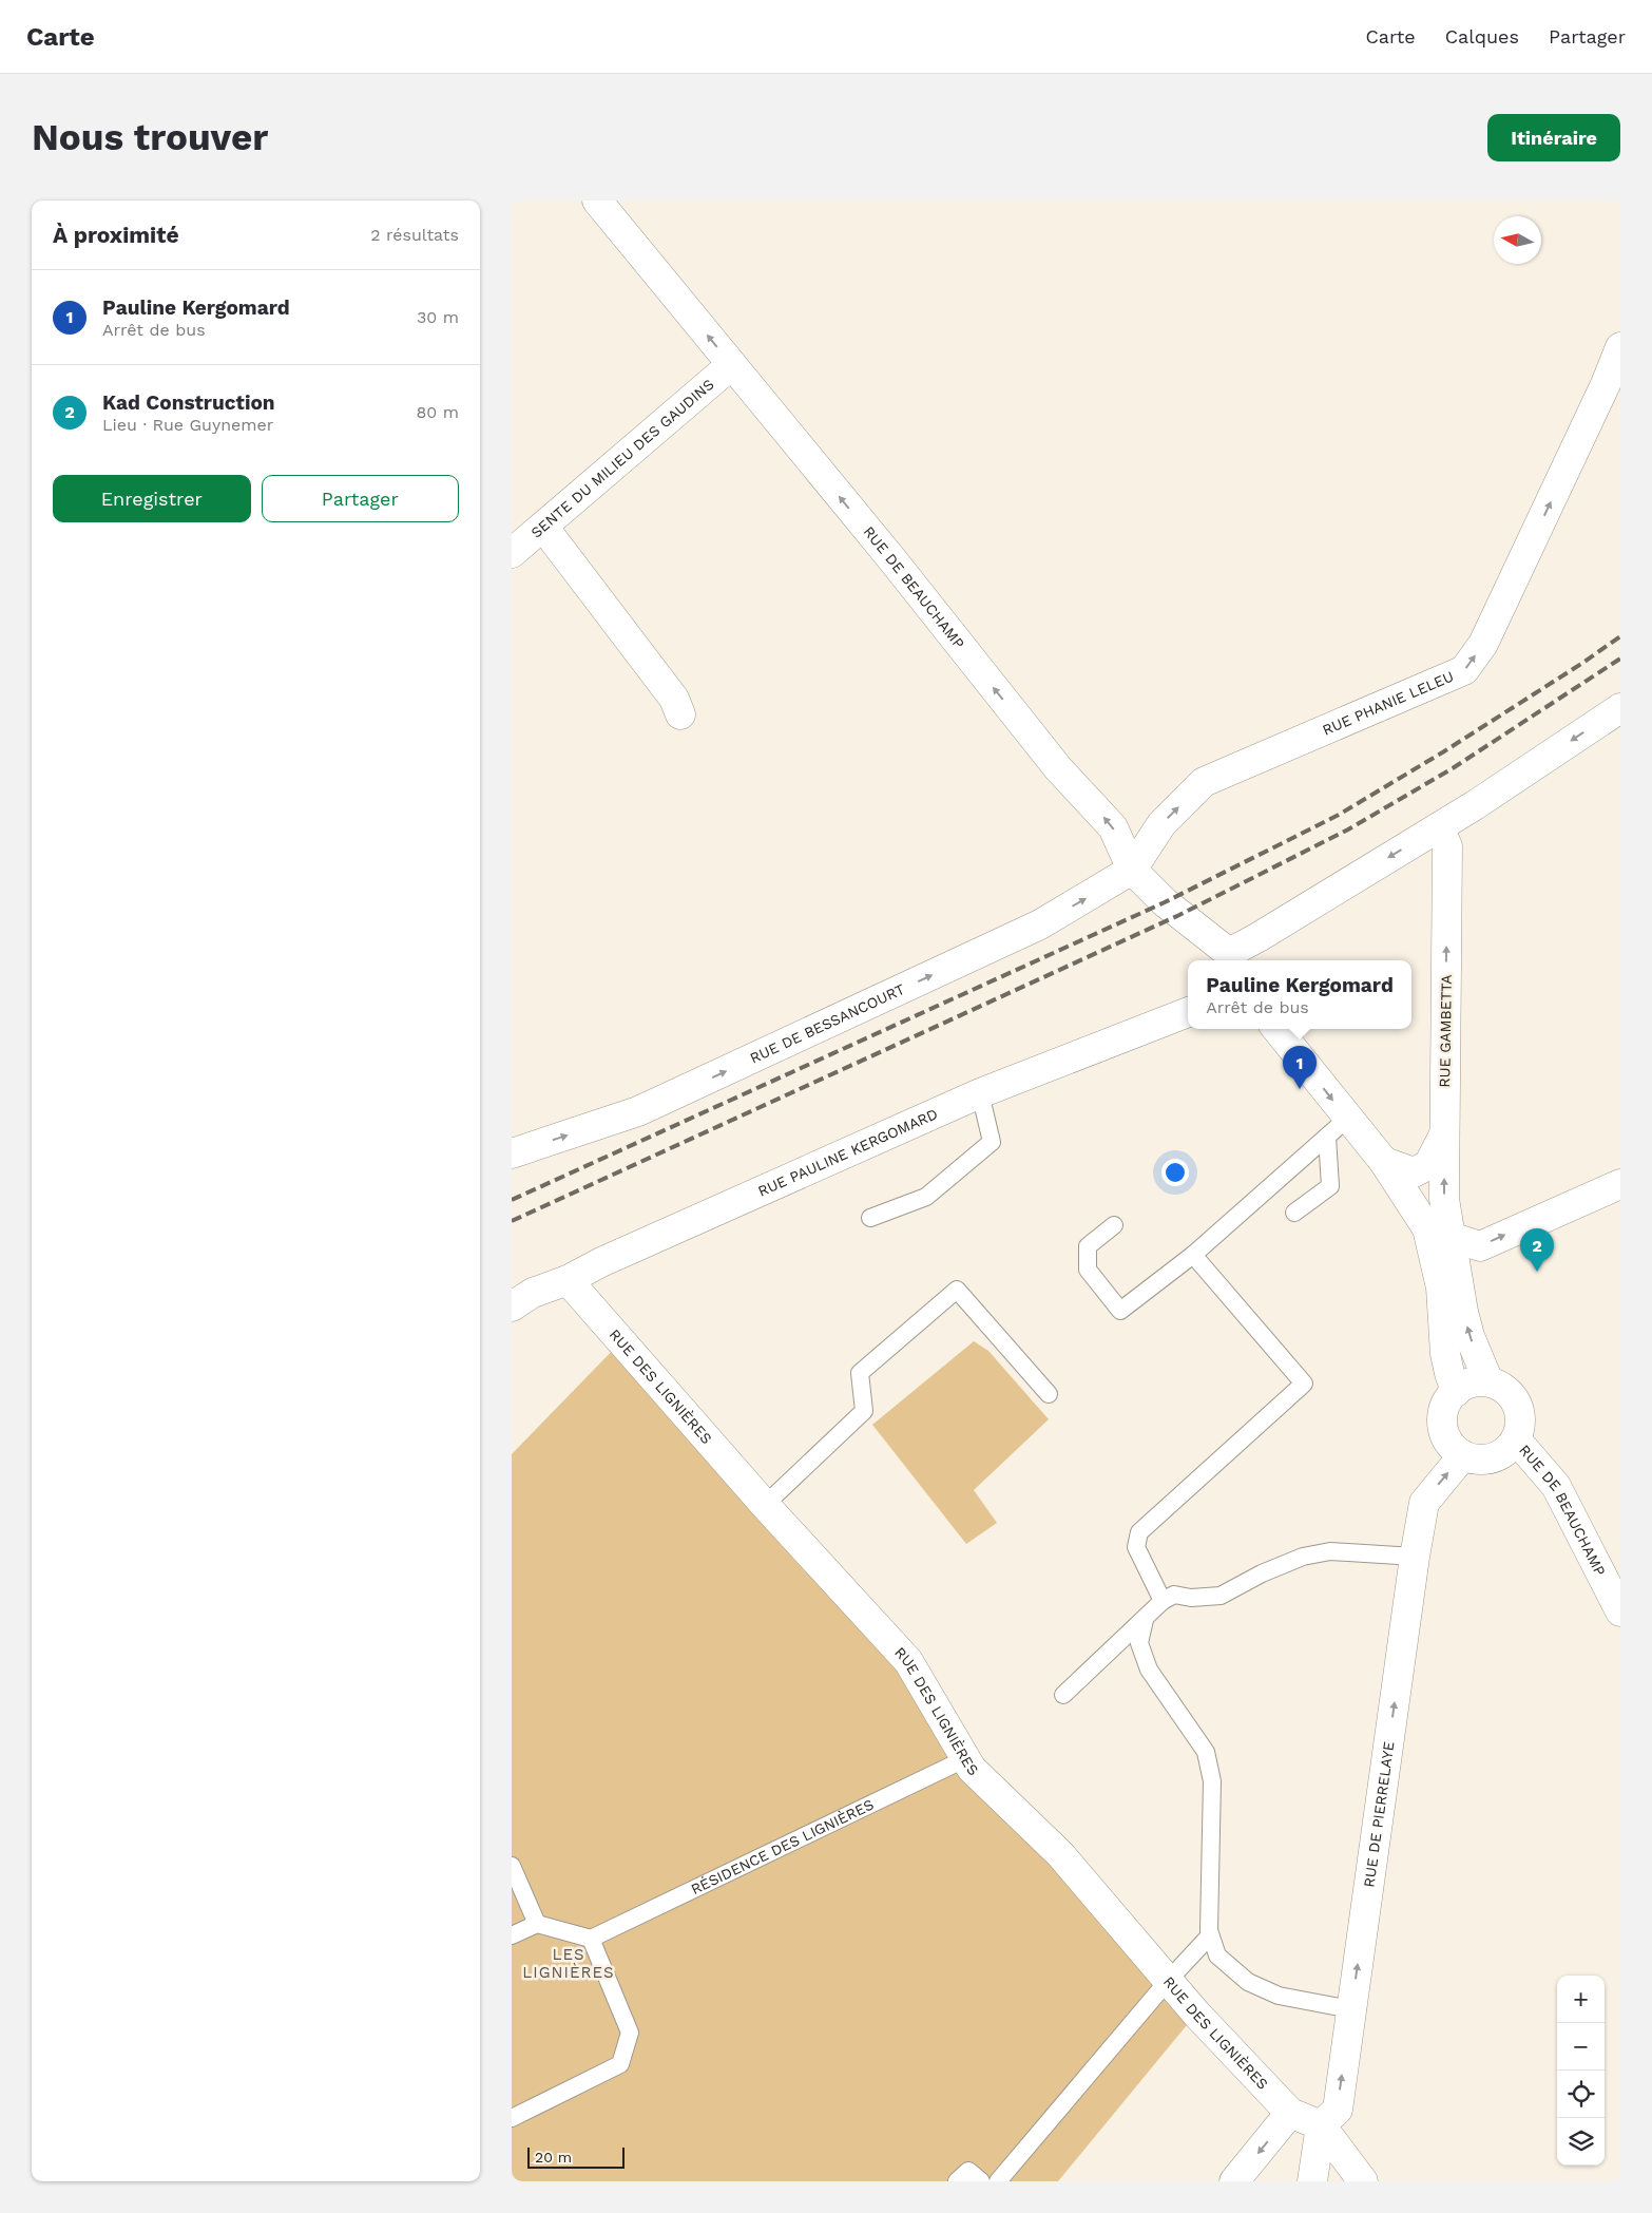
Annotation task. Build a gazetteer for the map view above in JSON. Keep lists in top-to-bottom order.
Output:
{
  "streets": {
    "street": [
      "SENTE DU MILIEU DES GAUDINS",
      "RUE DE BEAUCHAMP",
      "RUE PHANIE LELEU",
      "RUE DE BESSANCOURT",
      "RUE GAMBETTA",
      "RUE PAULINE KERGOMARD",
      "RUE DES LIGNIÈRES",
      "RUE DE PIERRELAYE"
    ],
    "lane": ["RÉSIDENCE DES LIGNIÈRES"]
  },
  "crossings": [
    ["SENTE DU MILIEU DES GAUDINS", "RUE DE BEAUCHAMP"],
    ["RUE DE BEAUCHAMP", "RUE PHANIE LELEU"],
    ["RUE DE BEAUCHAMP", "RUE DE BESSANCOURT"],
    ["RUE DE BEAUCHAMP", "RUE DE PIERRELAYE"],
    ["RUE PHANIE LELEU", "RUE DE BESSANCOURT"],
    ["RUE PAULINE KERGOMARD", "RUE DES LIGNIÈRES"],
    ["RUE DES LIGNIÈRES", "RUE DE PIERRELAYE"],
    ["RUE DES LIGNIÈRES", "RÉSIDENCE DES LIGNIÈRES"]
  ],
  "one_way": [
    "RUE DE BEAUCHAMP",
    "RUE DE BESSANCOURT",
    "RUE GAMBETTA",
    "RUE DE PIERRELAYE"
  ],
  "districts": ["LES LIGNIÈRES"],
  "scale_bar": "20 m",
  "north": "left",
  "page": {
    "header": "Carte",
    "nav": ["Carte", "Calques", "Partager"],
    "buttons": [
      "Itinéraire",
      ["Enregistrer", "Partager"]
    ],
    "title": "Nous trouver",
    "heading": ["À proximité", "2 résultats"],
    "list": [
      {
        "mark": "1",
        "name": "Pauline Kergomard",
        "note": "Arrêt de bus",
        "value": "30 m"
      },
      {
        "mark": "2",
        "name": "Kad Construction",
        "note": "Lieu · Rue Guynemer",
        "value": "80 m"
      }
    ],
    "popup": ["Pauline Kergomard", "Arrêt de bus"],
    "pins": ["1", "2"],
    "map_buttons": ["+", "−"],
    "scale": "20 m"
  }
}
